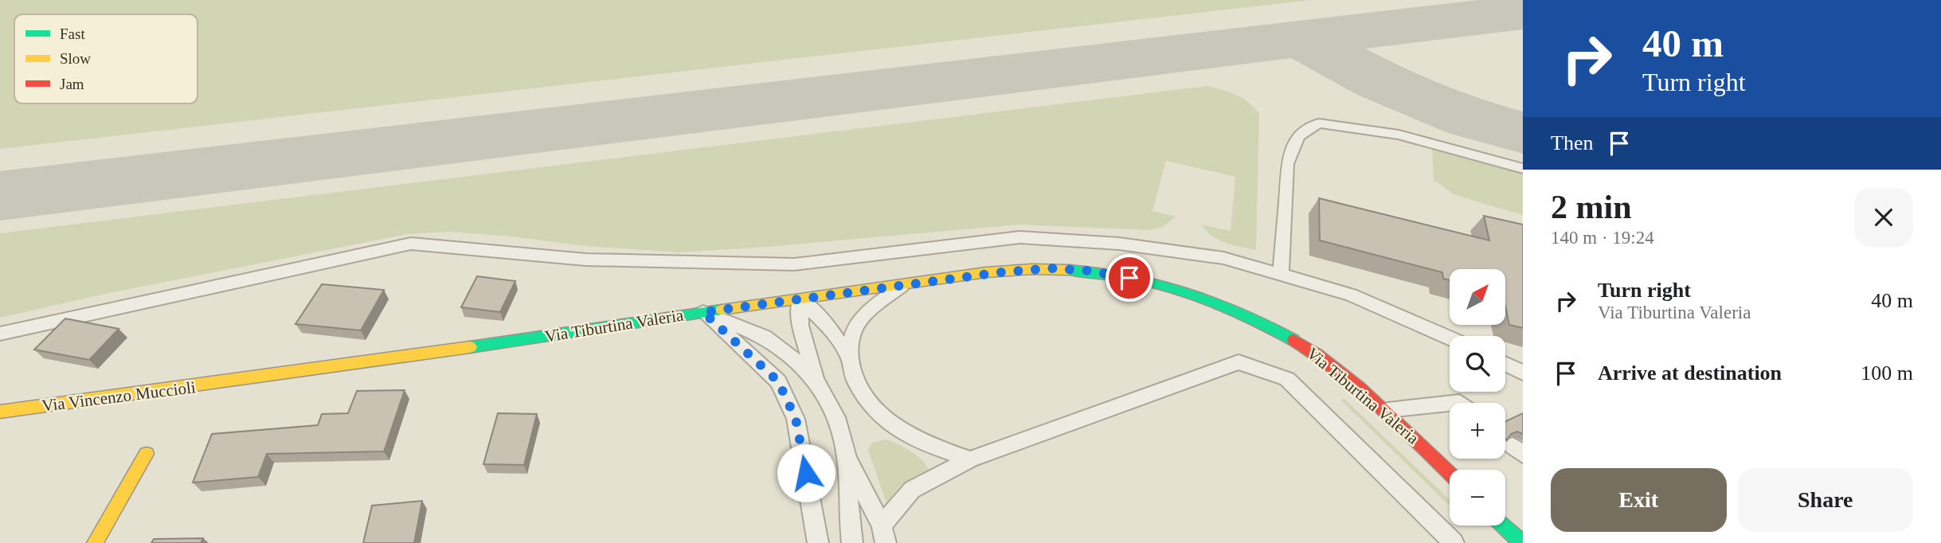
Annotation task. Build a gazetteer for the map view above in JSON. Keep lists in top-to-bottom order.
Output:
{
  "streets": {
    "street": ["Via Tiburtina Valeria", "Via Vincenzo Muccioli"]
  },
  "crossings": [
    ["Via Tiburtina Valeria", "Via Vincenzo Muccioli"]
  ],
  "legend": ["Fast", "Slow", "Jam"],
  "north": "top right",
  "page": {
    "turn": ["40 m", "Turn right"],
    "then": "Then",
    "heading": ["2 min", "140 m · 19:24"],
    "list": [
      {
        "name": "Turn right",
        "note": "Via Tiburtina Valeria",
        "value": "40 m"
      },
      {
        "name": "Arrive at destination",
        "value": "100 m"
      }
    ],
    "map_buttons": ["+", "−"],
    "buttons": ["Exit", "Share"]
  }
}
